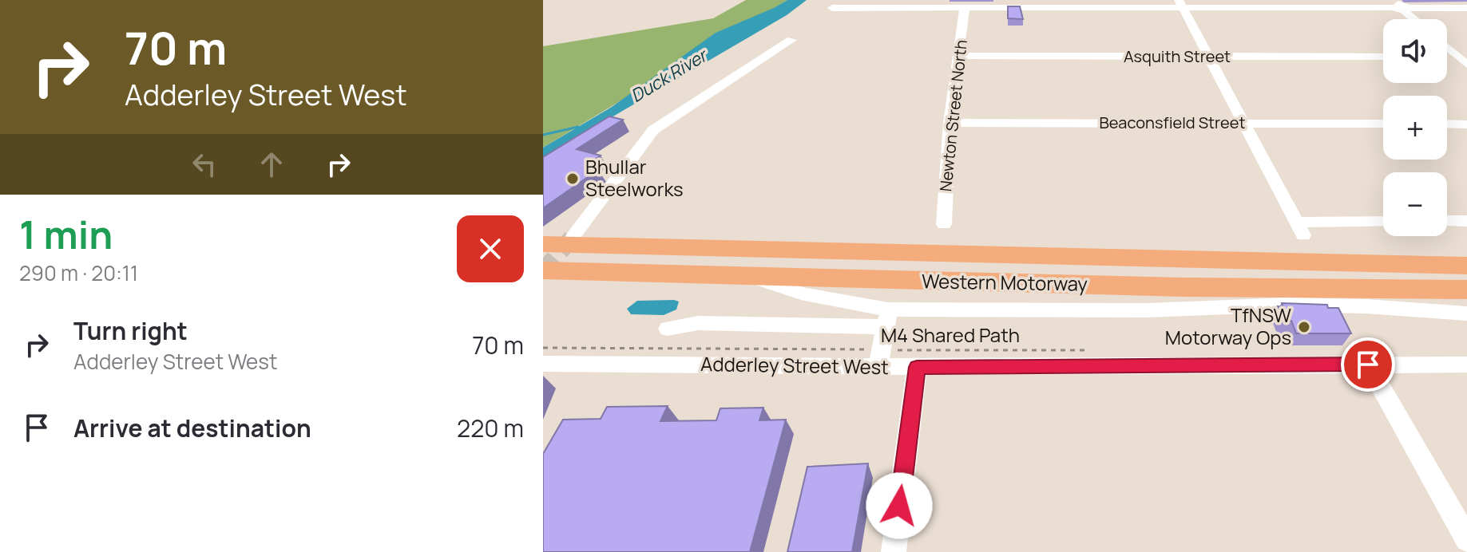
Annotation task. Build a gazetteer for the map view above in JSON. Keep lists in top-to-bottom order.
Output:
{
  "streets": {
    "highway": ["Western Motorway"],
    "street": [
      "Asquith Street",
      "Newton Street North",
      "Beaconsfield Street",
      "Adderley Street West"
    ],
    "path": ["M4 Shared Path"]
  },
  "crossings": [
    ["Asquith Street", "Newton Street North"],
    ["Newton Street North", "Beaconsfield Street"],
    ["M4 Shared Path", "Adderley Street West"]
  ],
  "water": ["Duck River"],
  "places": ["Bhullar Steelworks", "TfNSW Motorway Ops"],
  "page": {
    "turn": ["70 m", "Adderley Street West"],
    "map_buttons": ["+", "−"],
    "heading": ["1 min", "290 m · 20:11"],
    "list": [
      {
        "name": "Turn right",
        "note": "Adderley Street West",
        "value": "70 m"
      },
      {
        "name": "Arrive at destination",
        "value": "220 m"
      }
    ]
  }
}
